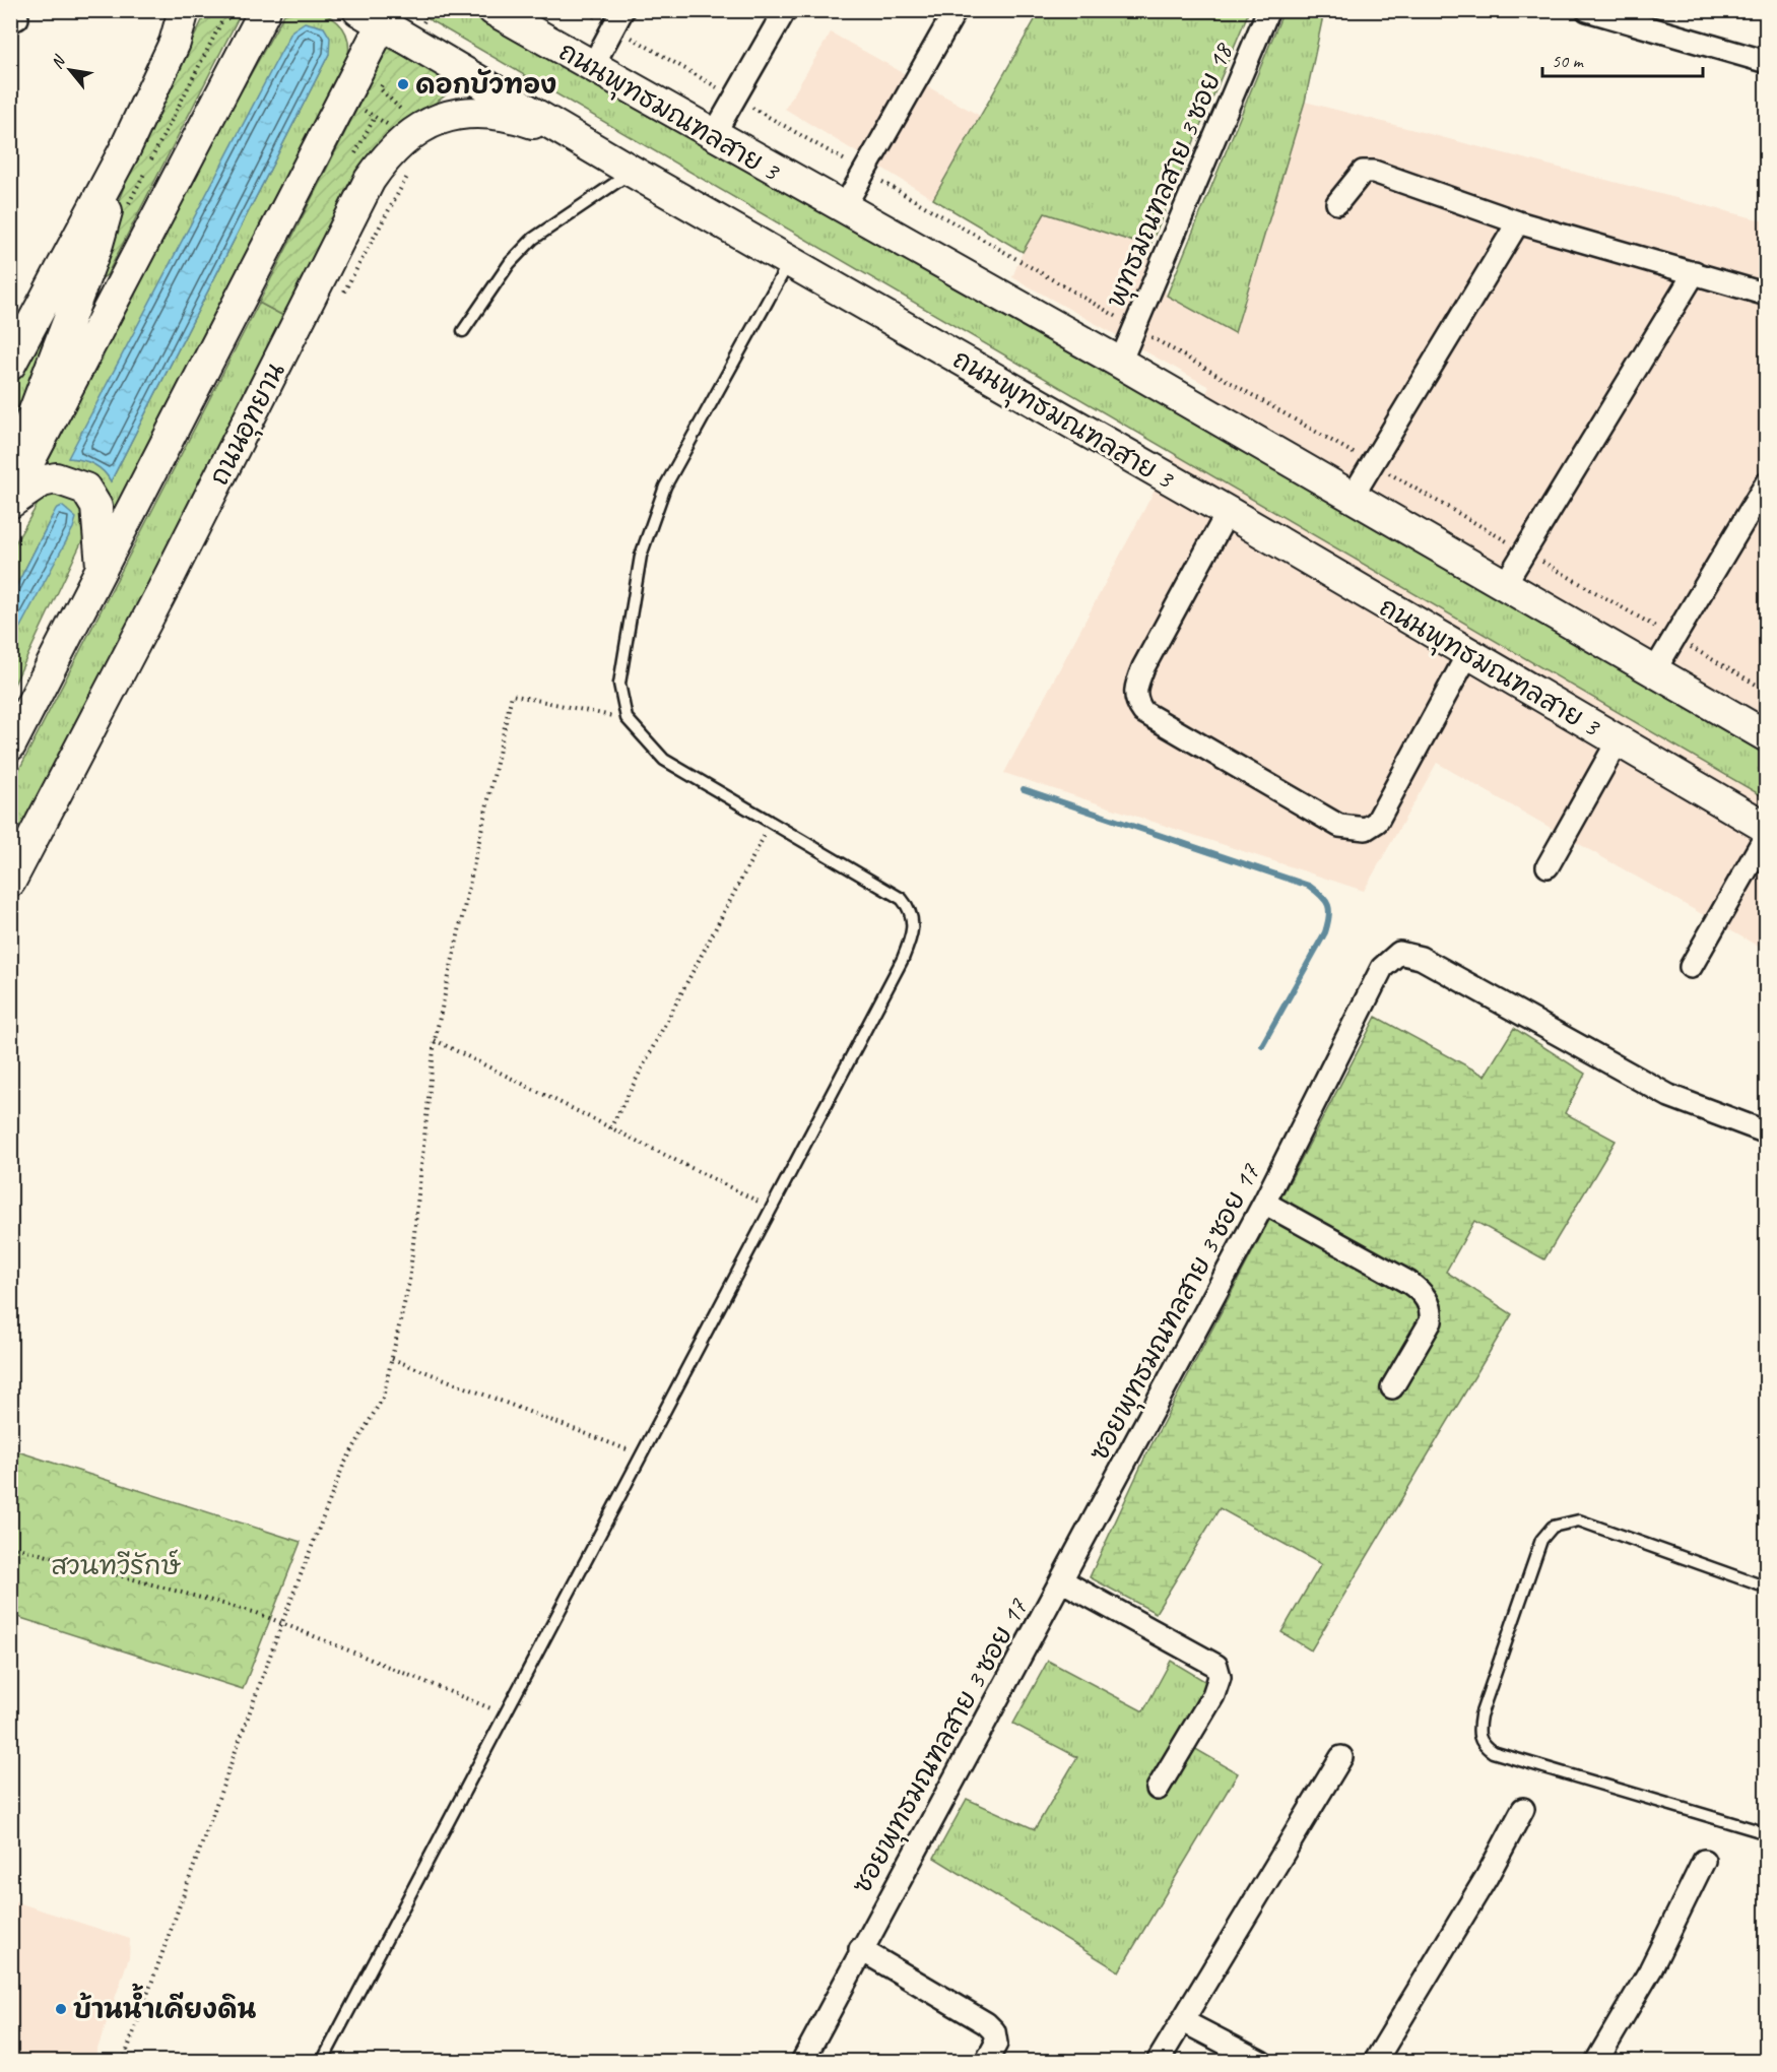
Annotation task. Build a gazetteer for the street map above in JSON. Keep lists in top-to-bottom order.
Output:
{
  "streets": {
    "main road": ["ถนนพุทธมณฑลสาย 3", "ถนนอุทยาน"],
    "street": ["พุทธมณฑลสาย 3 ซอย 18", "ซอยพุทธมณฑลสาย 3 ซอย 17"]
  },
  "crossings": [
    ["ถนนพุทธมณฑลสาย 3", "พุทธมณฑลสาย 3 ซอย 18"],
    ["ถนนพุทธมณฑลสาย 3", "ถนนอุทยาน"]
  ],
  "parks": ["สวนทวีรักษ์"],
  "places": ["ดอกบัวทอง", "บ้านน้ำเคียงดิน"],
  "scale_bar": "50 m",
  "north": "top left"
}
